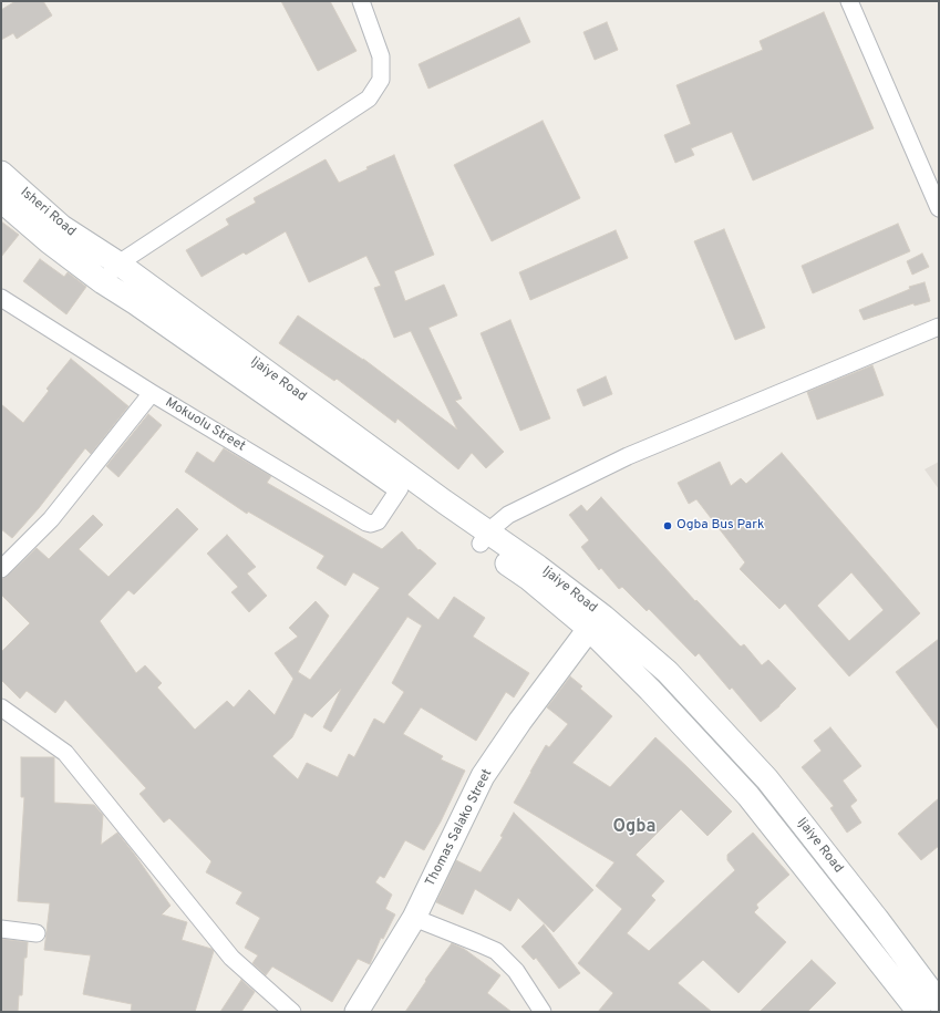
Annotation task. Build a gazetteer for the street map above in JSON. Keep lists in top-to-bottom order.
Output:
{
  "streets": {
    "main road": ["Isheri Road", "Ijaiye Road", "Thomas Salako Street"],
    "street": ["Mokuolu Street"]
  },
  "crossings": [
    ["Isheri Road", "Ijaiye Road"],
    ["Ijaiye Road", "Mokuolu Street"],
    ["Ijaiye Road", "Thomas Salako Street"]
  ],
  "districts": ["Ogba"],
  "places": ["Ogba Bus Park"]
}
